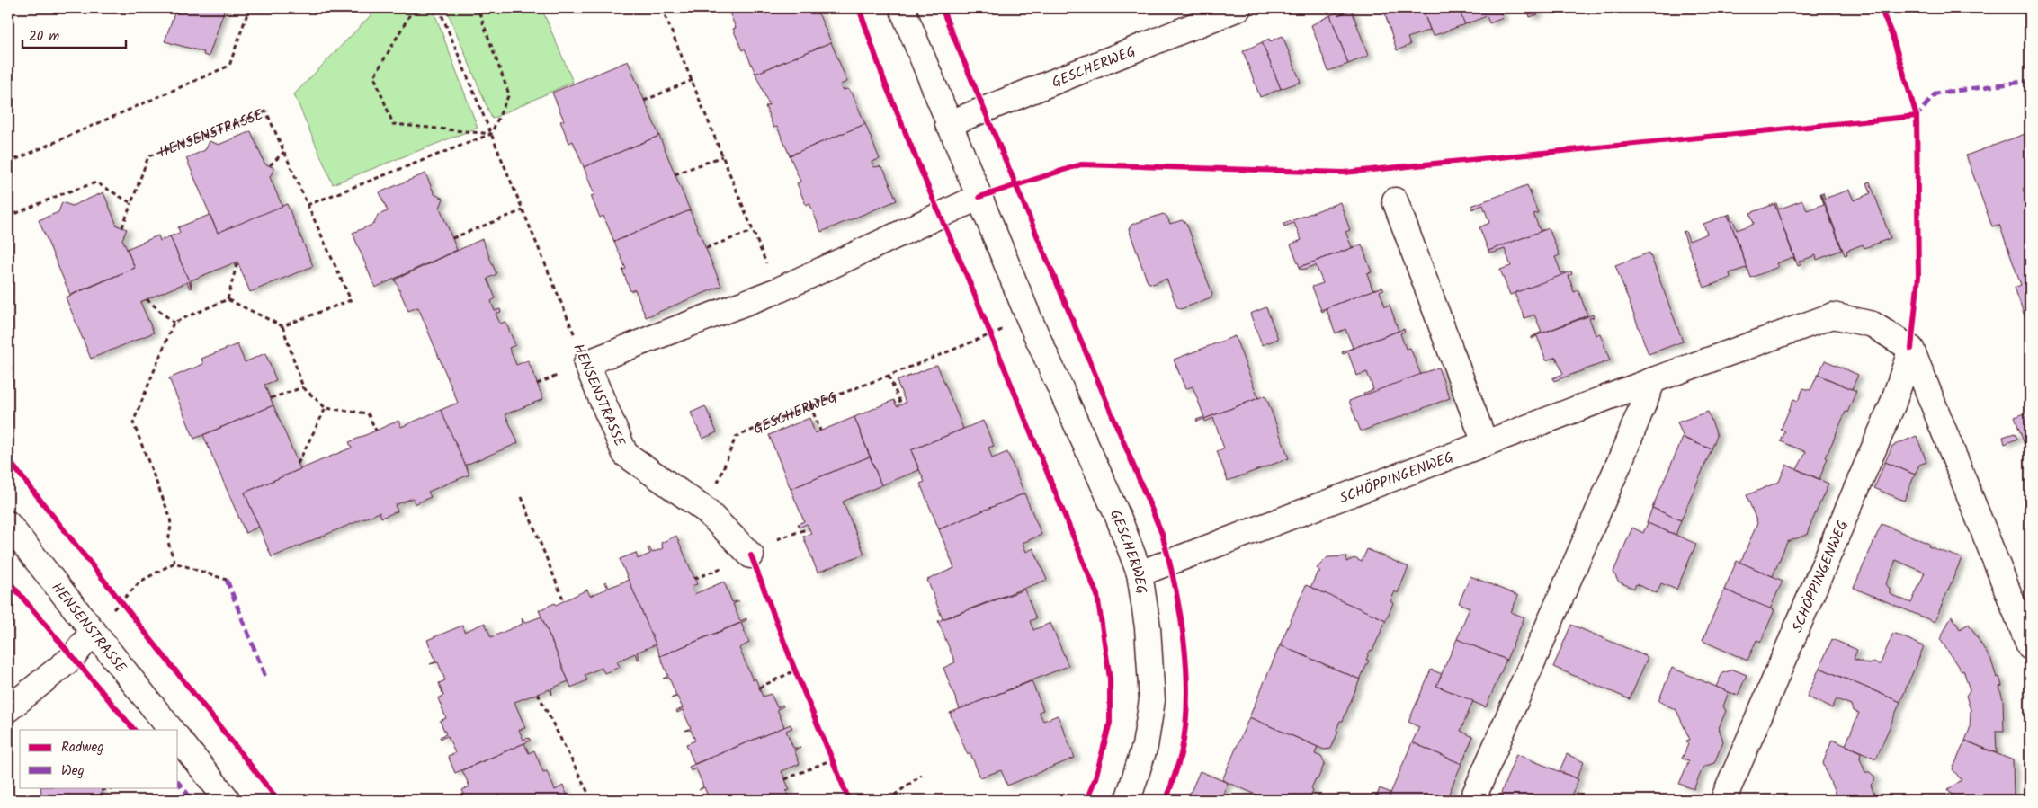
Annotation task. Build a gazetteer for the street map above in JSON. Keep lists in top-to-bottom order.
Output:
{
  "streets": {
    "street": ["GESCHERWEG", "HENSENSTRASSE", "SCHÖPPINGENWEG"]
  },
  "crossings": [
    ["GESCHERWEG", "HENSENSTRASSE"],
    ["GESCHERWEG", "SCHÖPPINGENWEG"]
  ],
  "legend": ["Radweg", "Weg"],
  "scale_bar": "20 m"
}
